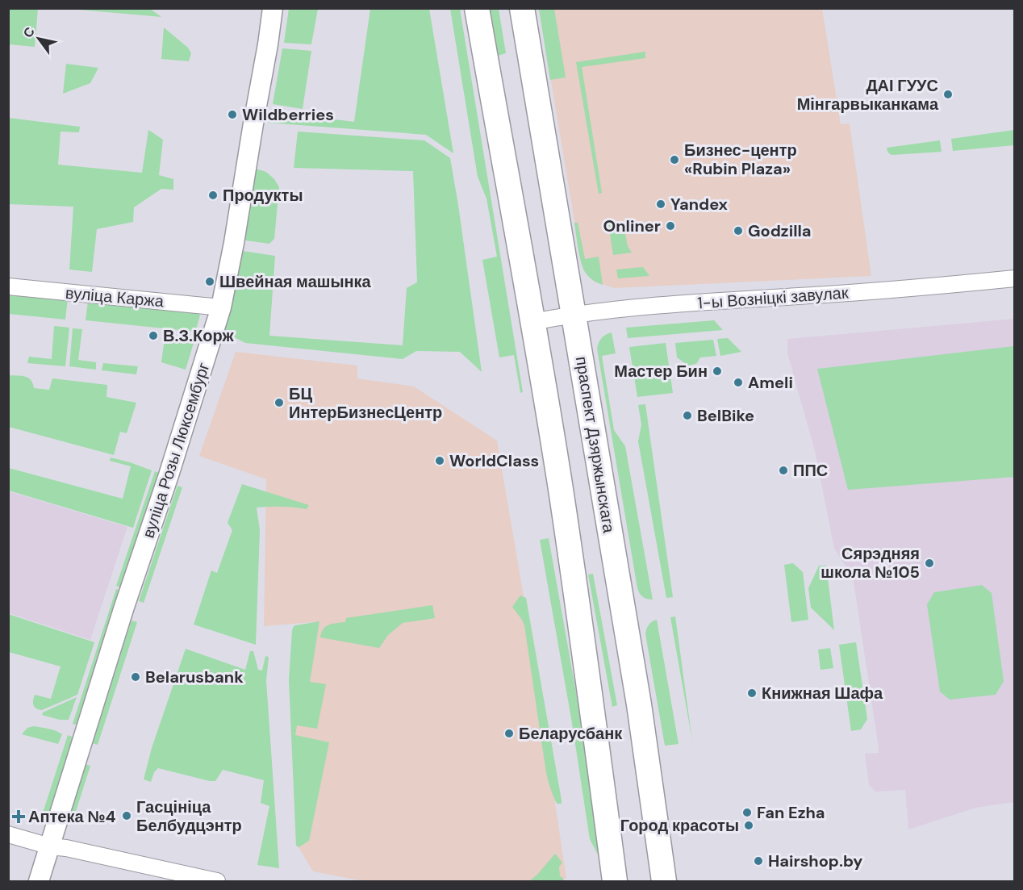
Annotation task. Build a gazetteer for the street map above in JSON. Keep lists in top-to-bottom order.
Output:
{
  "streets": {
    "main road": ["праспект Дзяржынскага"],
    "street": ["вуліца Каржа", "1-ы Возніцкі завулак", "вуліца Розы Люксембург"]
  },
  "crossings": [
    ["вуліца Каржа", "вуліца Розы Люксембург"],
    ["1-ы Возніцкі завулак", "праспект Дзяржынскага"]
  ],
  "places": {
    "other": [
      "ДАІ ГУУС Мінгарвыканкама",
      "Wildberries",
      "Бизнес-центр «Rubin Plaza»",
      "Продукты",
      "Yandex",
      "Onliner",
      "Godzilla",
      "Швейная машынка",
      "В.З.Корж",
      "Мастер Бин",
      "Ameli",
      "БЦ ИнтерБизнесЦентр",
      "BelBike",
      "WorldClass",
      "ППС",
      "Сярэдняя школа №105",
      "Belarusbank",
      "Книжная Шафа",
      "Беларусбанк",
      "Fan Ezha",
      "Гасцініца Белбудцэнтр",
      "Город красоты",
      "Hairshop.by"
    ],
    "health": ["Аптека №4"]
  },
  "north": "top left"
}
